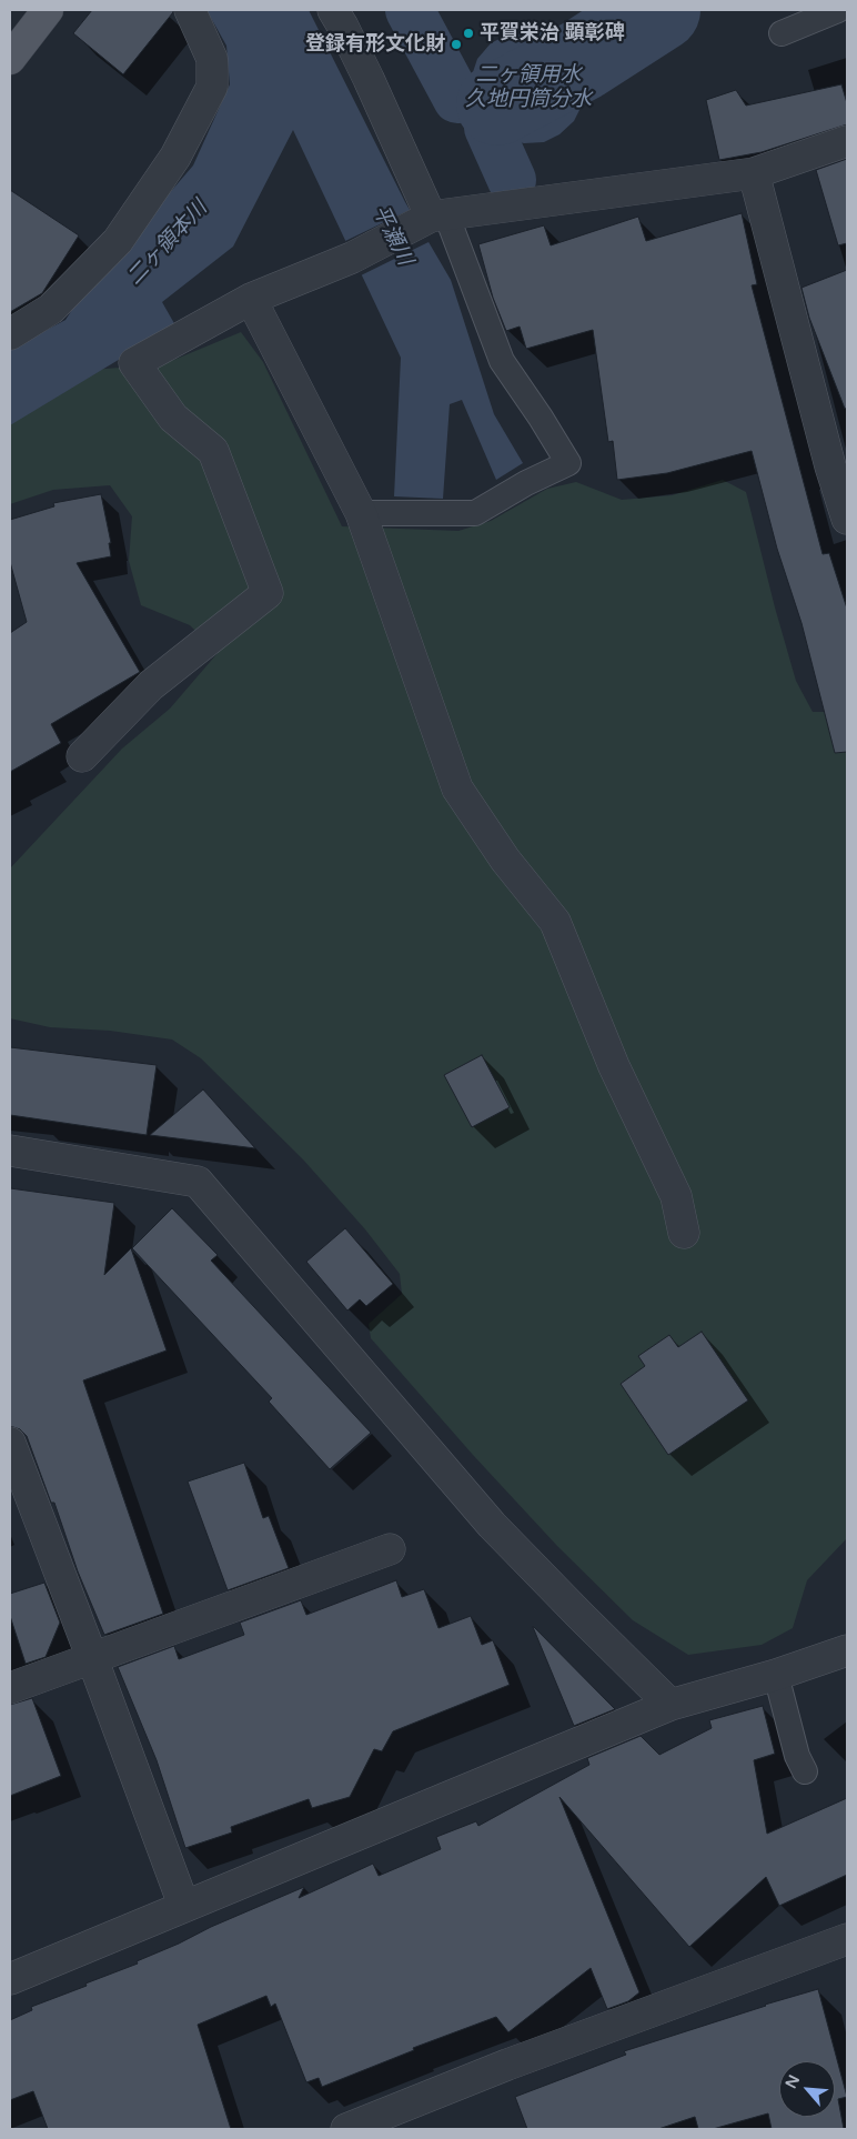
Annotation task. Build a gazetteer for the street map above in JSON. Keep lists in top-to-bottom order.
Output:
{
  "water": ["二ヶ領用水 久地円筒分水", "平瀬川", "二ヶ領本川"],
  "places": ["平賀栄治 顕彰碑", "登録有形文化財"],
  "north": "top left"
}
